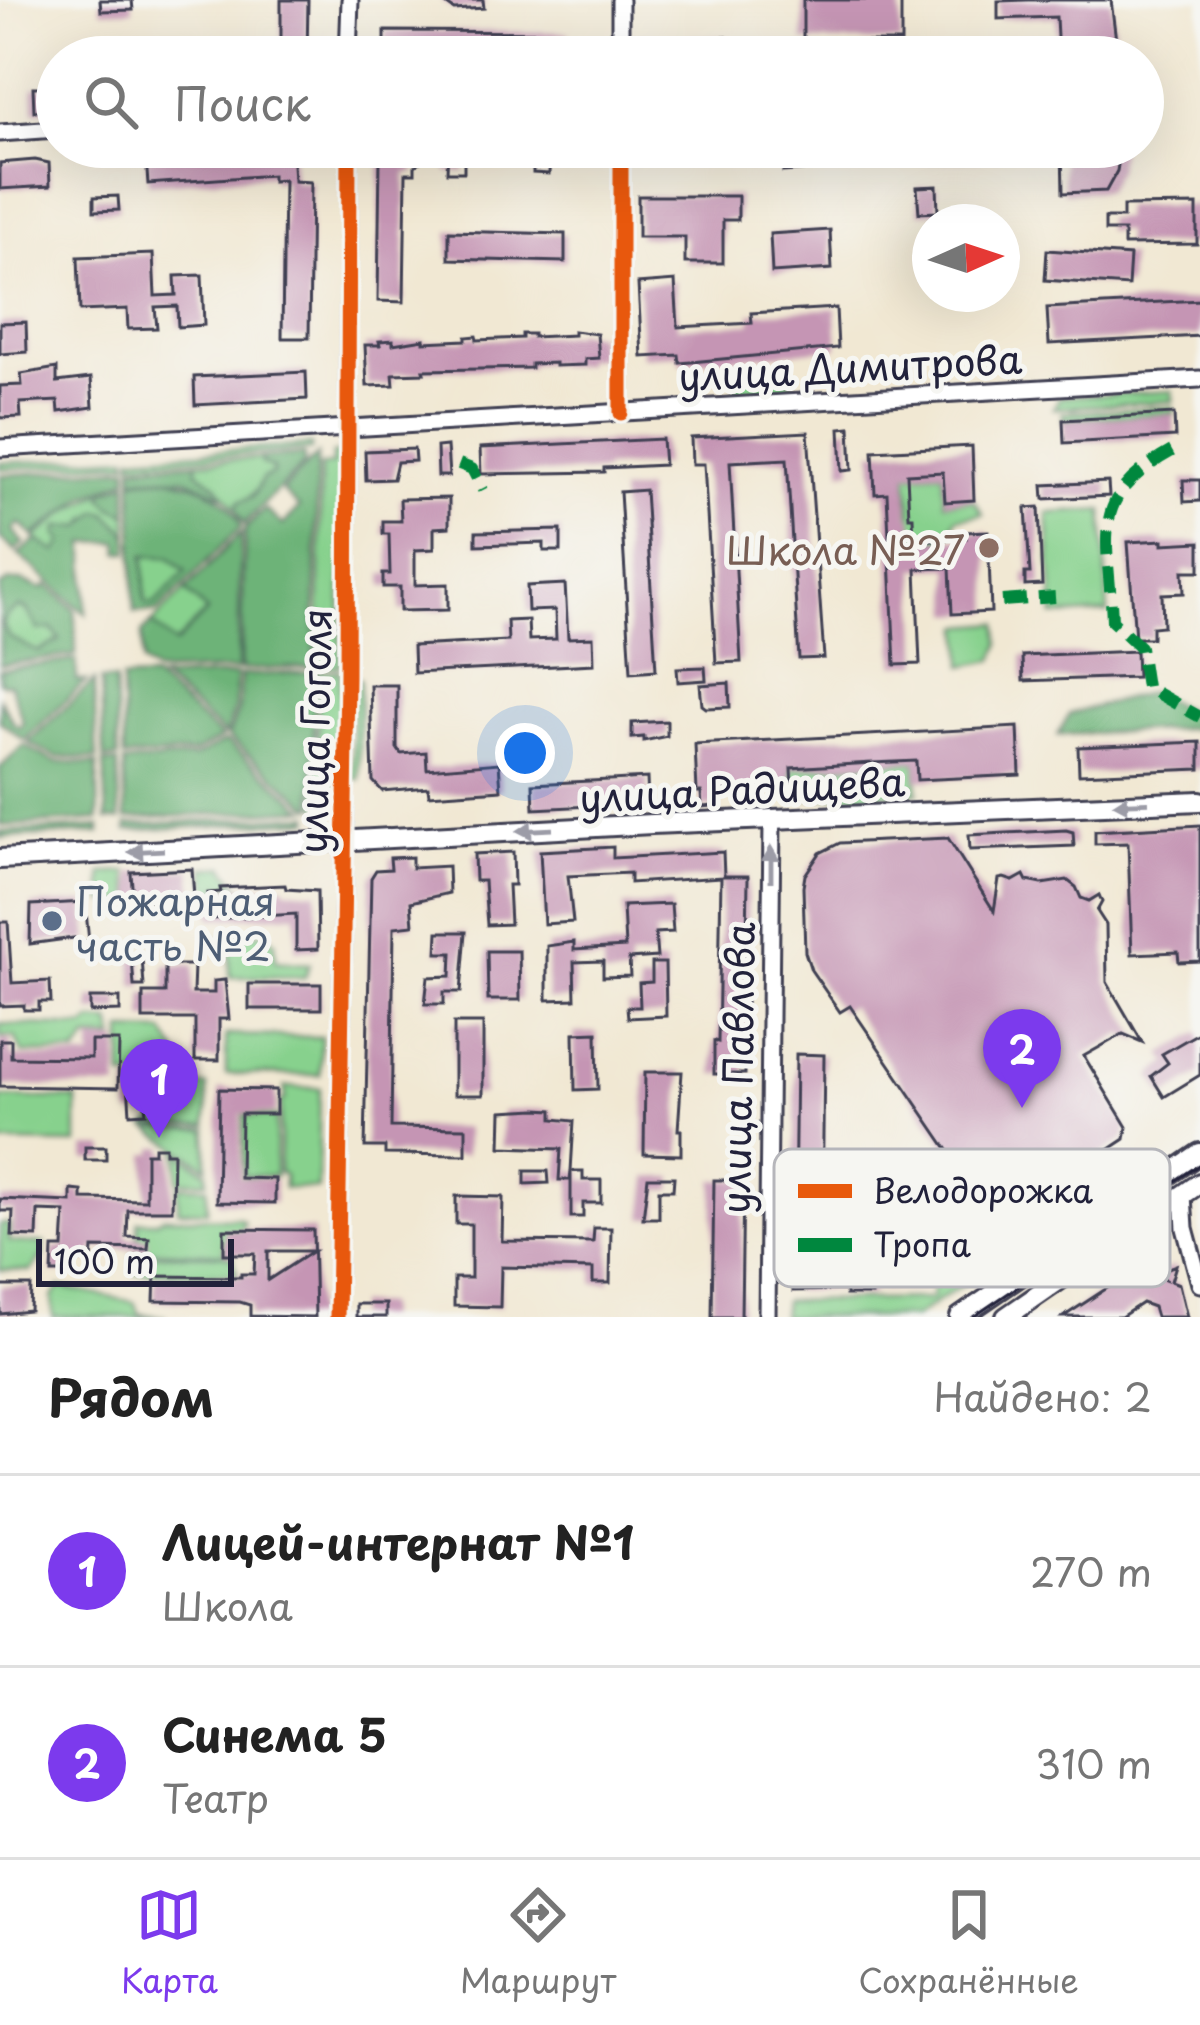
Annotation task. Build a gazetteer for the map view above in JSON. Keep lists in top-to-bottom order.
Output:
{
  "streets": {
    "main road": [
      "улица Димитрова",
      "улица Гоголя",
      "улица Радищева",
      "улица Павлова"
    ]
  },
  "crossings": [
    ["улица Димитрова", "улица Гоголя"],
    ["улица Гоголя", "улица Радищева"],
    ["улица Радищева", "улица Павлова"]
  ],
  "one_way": ["улица Радищева", "улица Павлова"],
  "places": ["Школа №27", "Пожарная часть №2"],
  "legend": ["Велодорожка", "Тропа"],
  "scale_bar": "100 m",
  "north": "right",
  "page": {
    "search": "Поиск",
    "pins": ["2", "1"],
    "scale": "100 m",
    "heading": ["Рядом", "Найдено: 2"],
    "list": [
      {
        "mark": "1",
        "name": "Лицей-интернат №1",
        "note": "Школа",
        "value": "270 m"
      },
      {
        "mark": "2",
        "name": "Синема 5",
        "note": "Театр",
        "value": "310 m"
      }
    ],
    "nav": ["Карта", "Маршрут", "Сохранённые"]
  }
}
